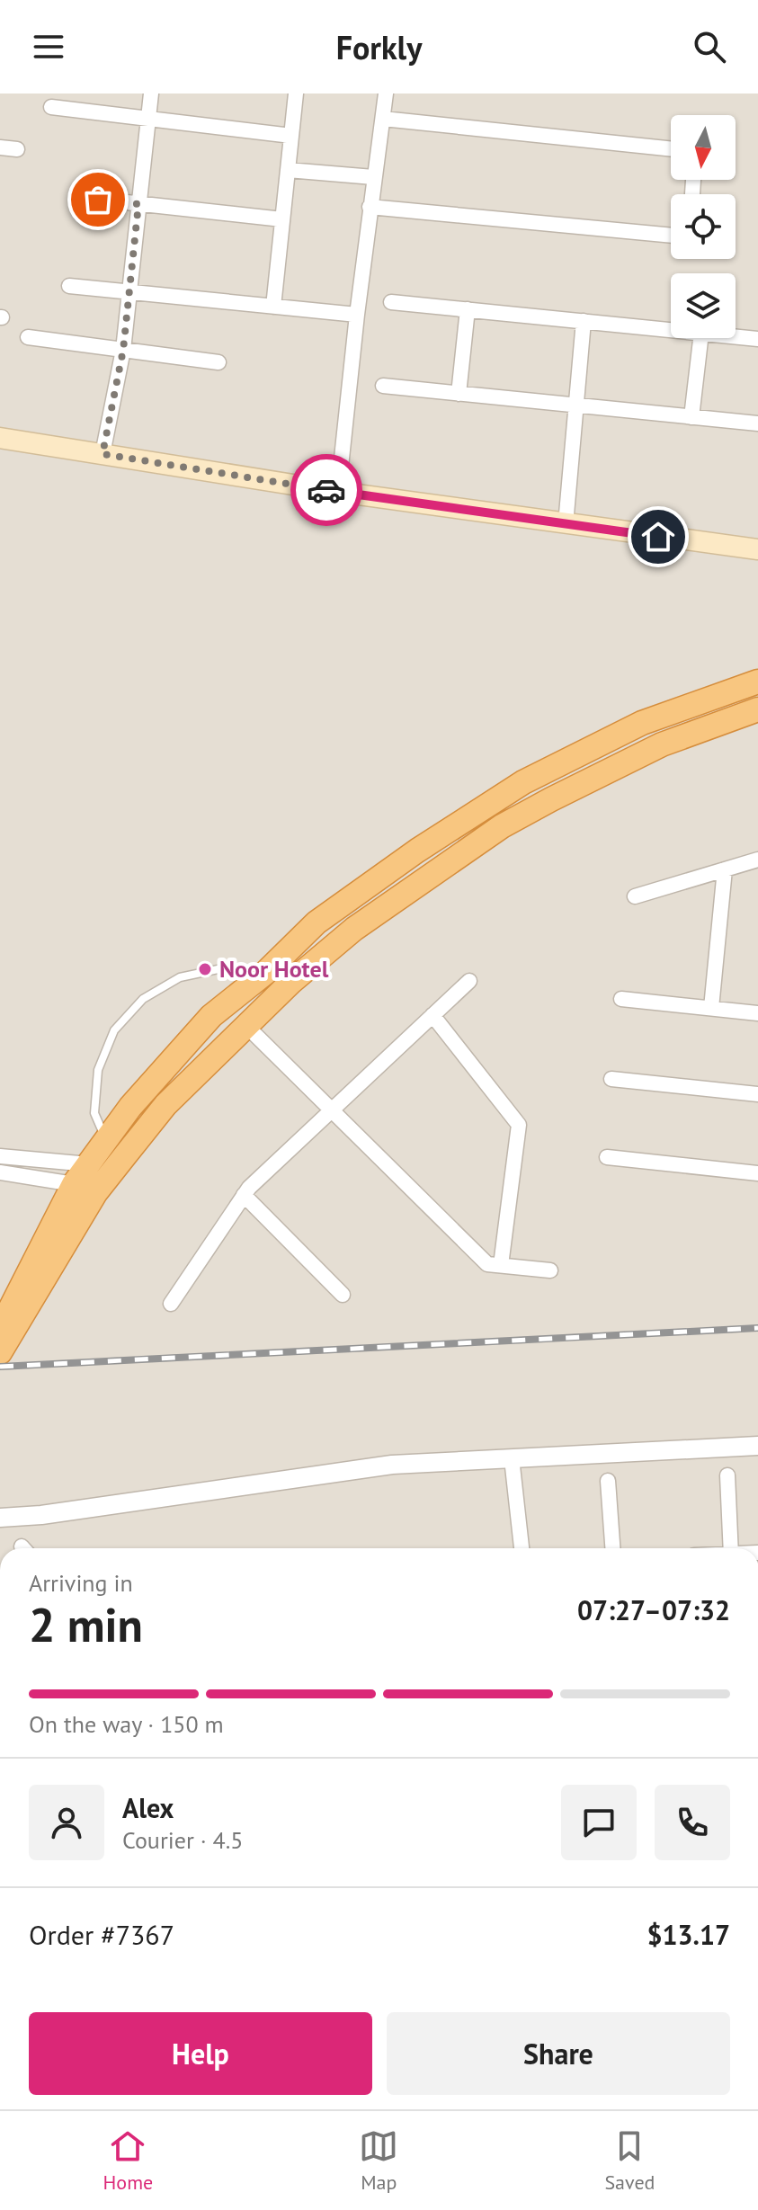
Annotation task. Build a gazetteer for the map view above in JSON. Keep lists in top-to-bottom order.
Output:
{
  "places": ["Noor Hotel"],
  "north": "bottom",
  "page": {
    "header": "Forkly",
    "heading": ["2 min", "Arriving in", "07:27–07:32"],
    "panel": [
      "Alex",
      "Courier · 4.5",
      "Order #7367",
      "$13.17"
    ],
    "bar": "On the way · 150 m",
    "buttons": ["Help", "Share"],
    "tabs": ["Home", "Map", "Saved"]
  }
}
